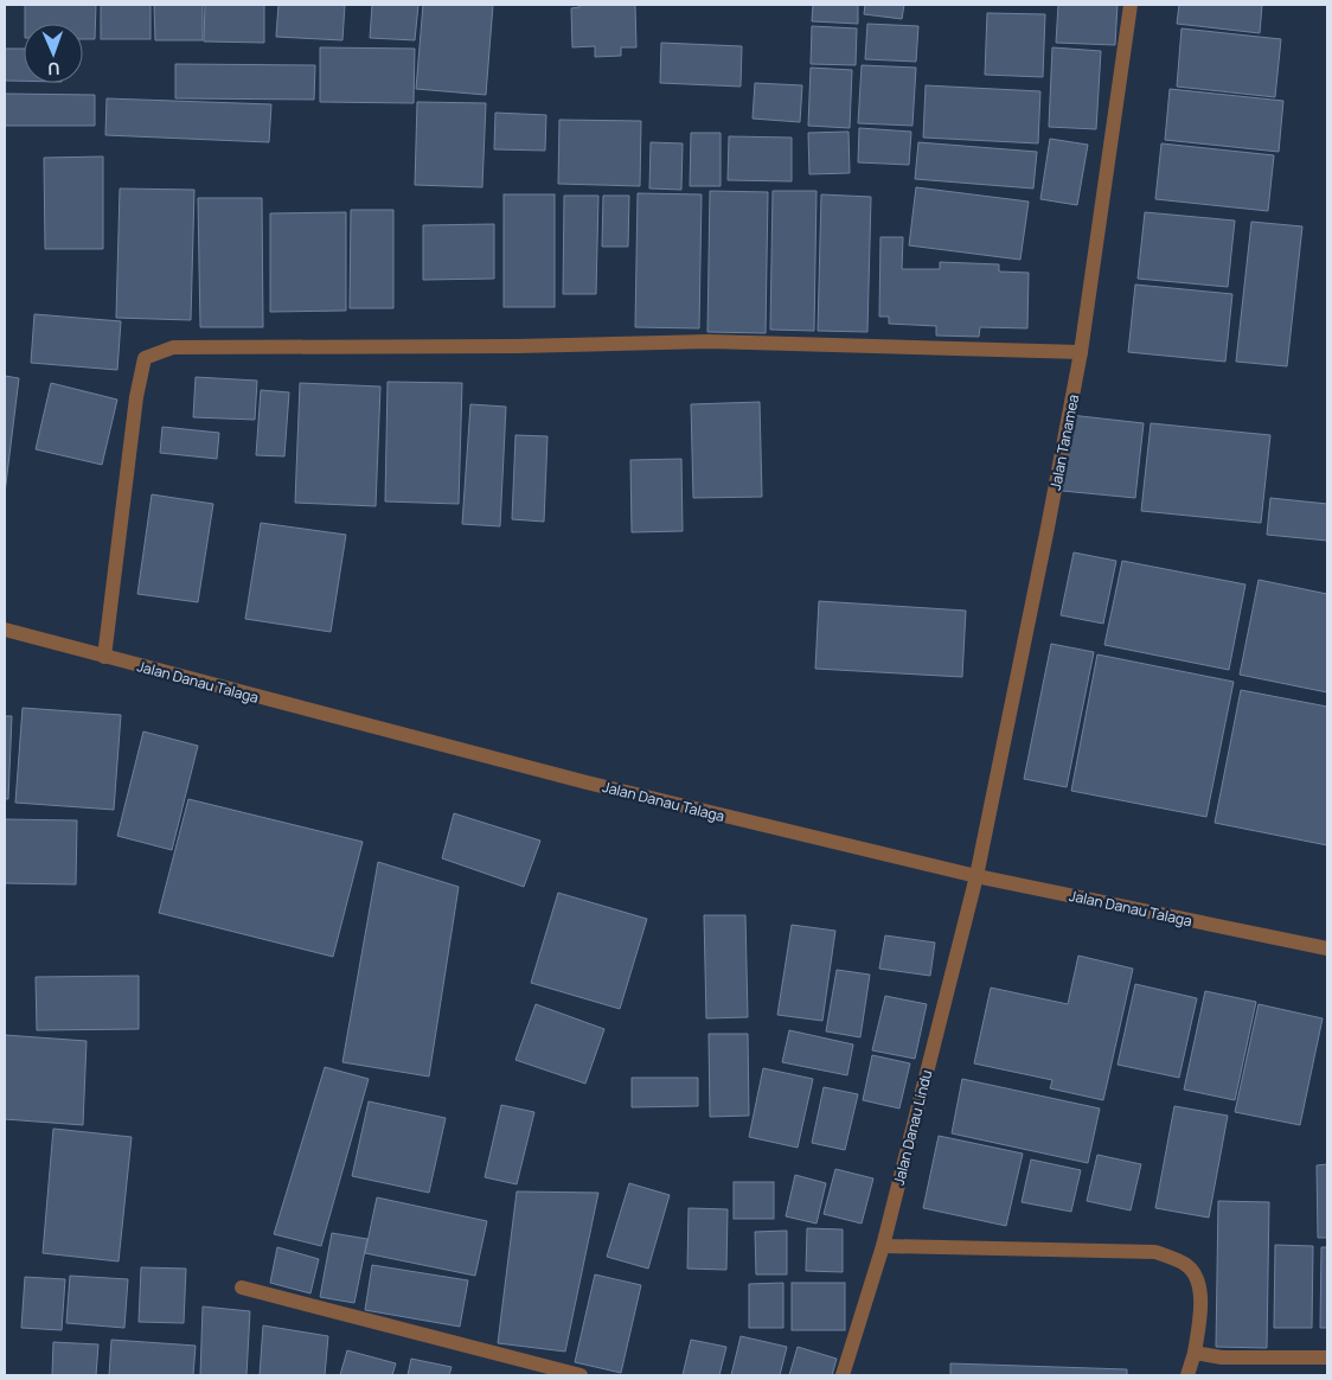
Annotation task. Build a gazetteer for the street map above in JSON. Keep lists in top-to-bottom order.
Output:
{
  "streets": {
    "street": ["Jalan Tanamea", "Jalan Danau Talaga", "Jalan Danau Lindu"]
  },
  "crossings": [
    ["Jalan Tanamea", "Jalan Danau Talaga"],
    ["Jalan Tanamea", "Jalan Danau Lindu"],
    ["Jalan Danau Talaga", "Jalan Danau Lindu"]
  ],
  "north": "bottom"
}
